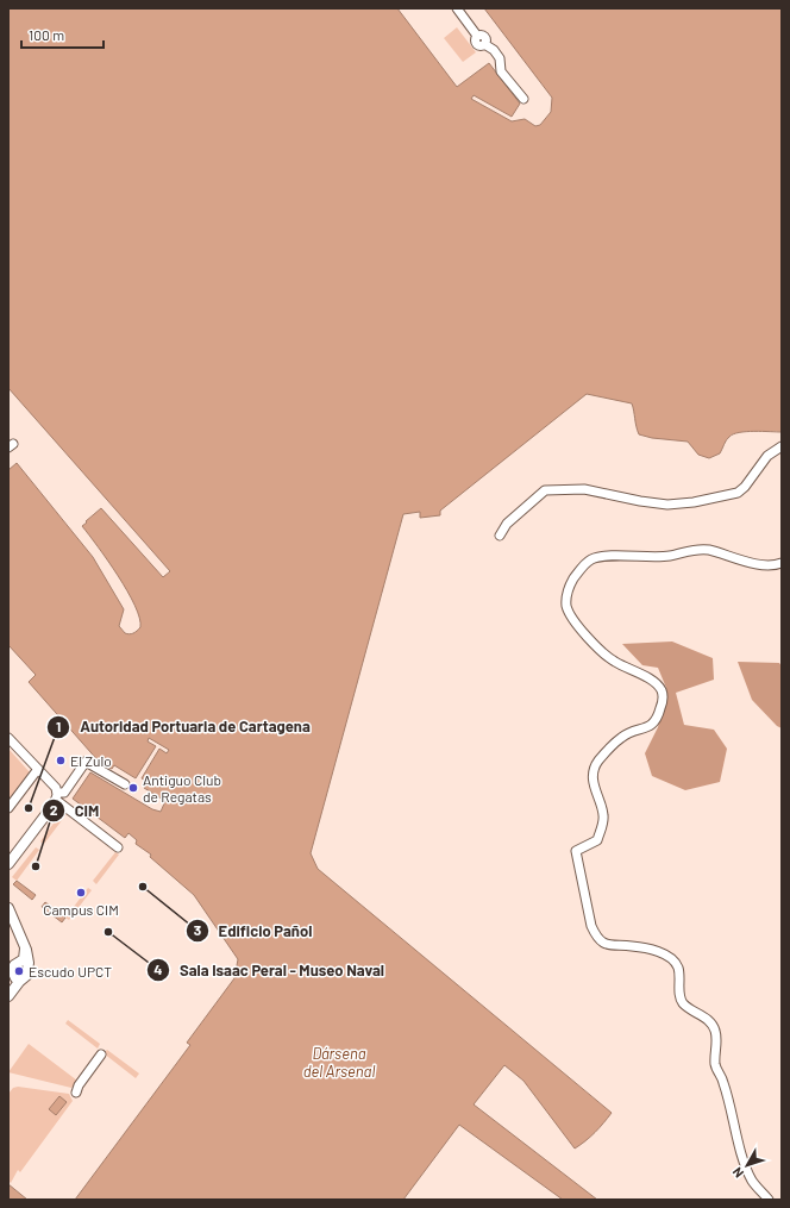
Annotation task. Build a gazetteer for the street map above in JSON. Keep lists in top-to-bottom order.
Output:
{
  "water": ["Dársena del Arsenal"],
  "places": [
    "El Zulo",
    "Antiguo Club de Regatas",
    "Autoridad Portuaria de Cartagena",
    "CIM",
    "Edificio Pañol",
    "Campus CIM",
    "Sala Isaac Peral - Museo Naval",
    "Escudo UPCT"
  ],
  "scale_bar": "100 m",
  "north": "bottom left"
}
